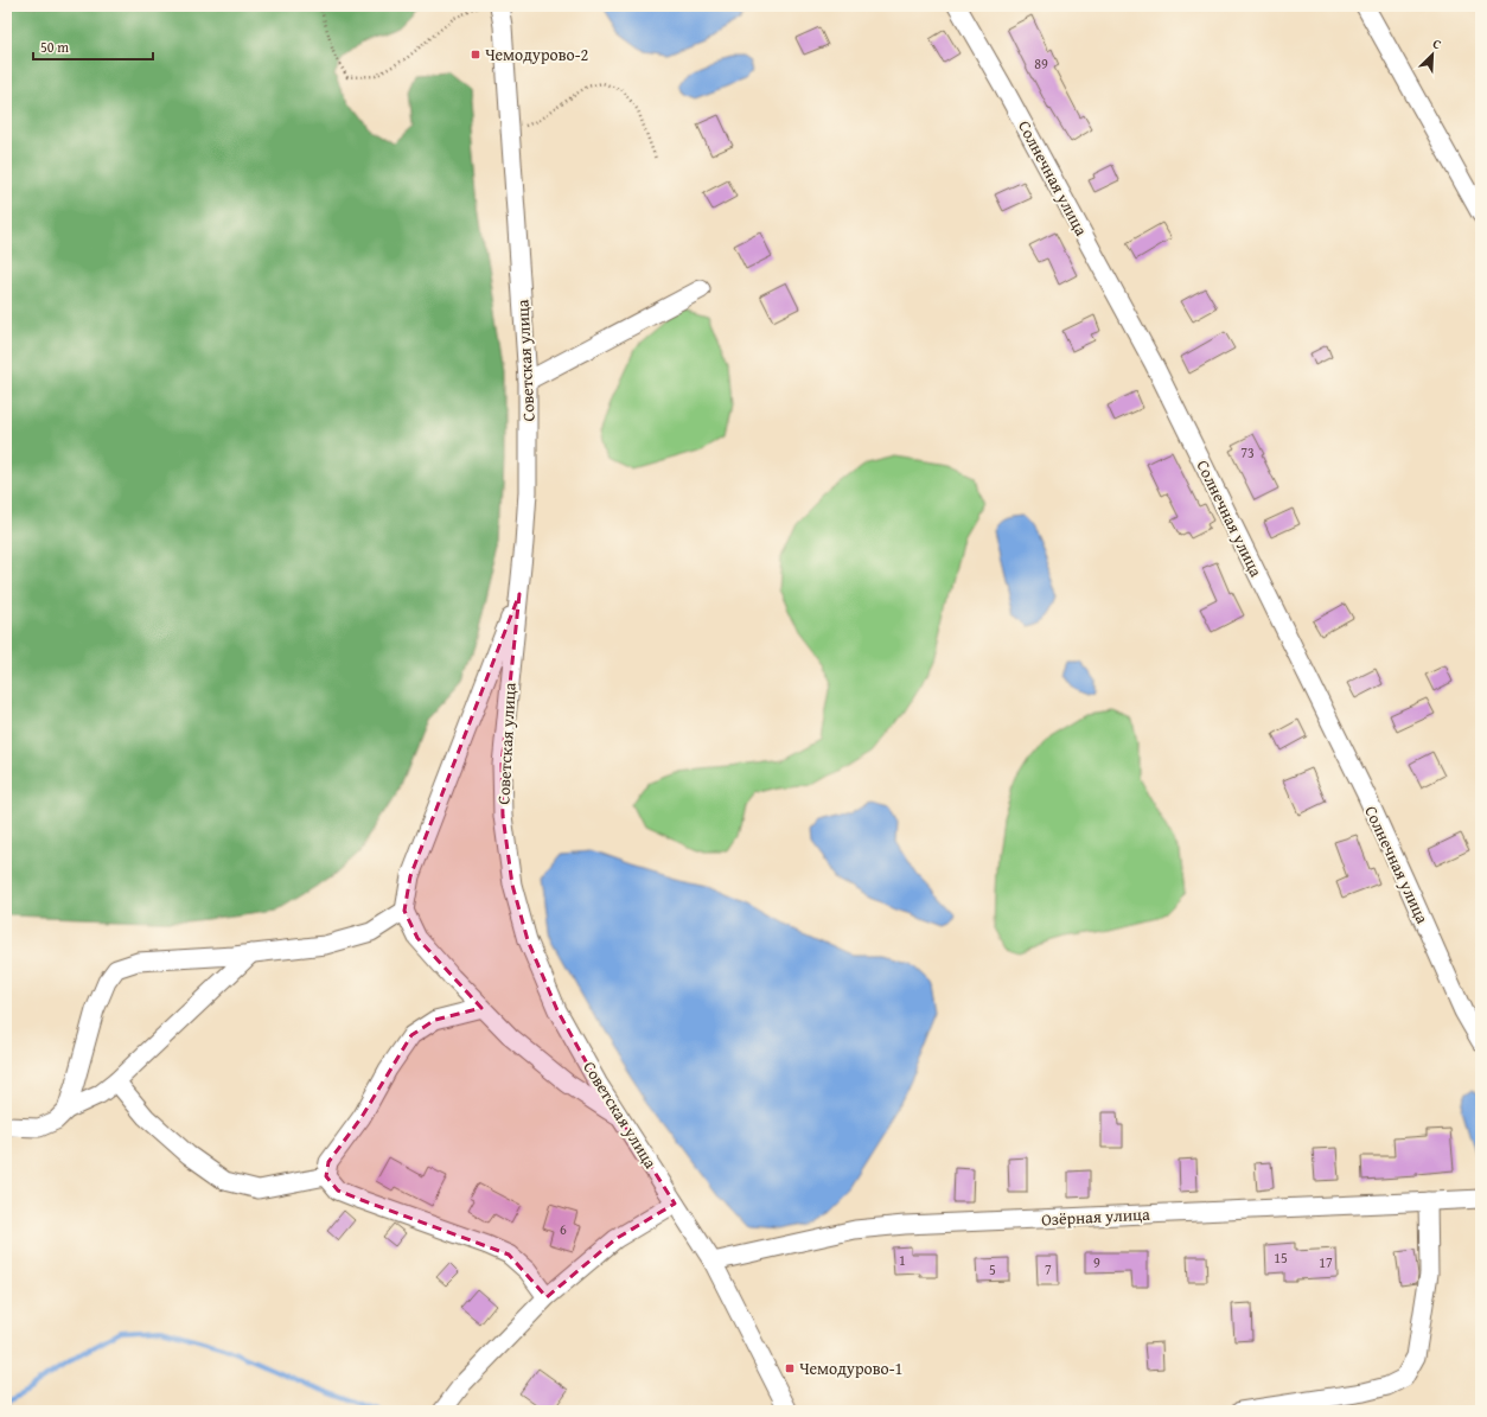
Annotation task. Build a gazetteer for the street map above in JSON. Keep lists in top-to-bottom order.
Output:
{
  "streets": {
    "street": ["Солнечная улица", "Советская улица", "Озёрная улица"]
  },
  "crossings": [
    ["Советская улица", "Озёрная улица"]
  ],
  "places": {
    "transit": ["Чемодурово-2", "Чемодурово-1"]
  },
  "house_numbers": [
    "89",
    "73",
    "6",
    "15",
    "1",
    "9",
    "17",
    "5",
    "7"
  ],
  "scale_bar": "50 m",
  "north": "top right"
}
